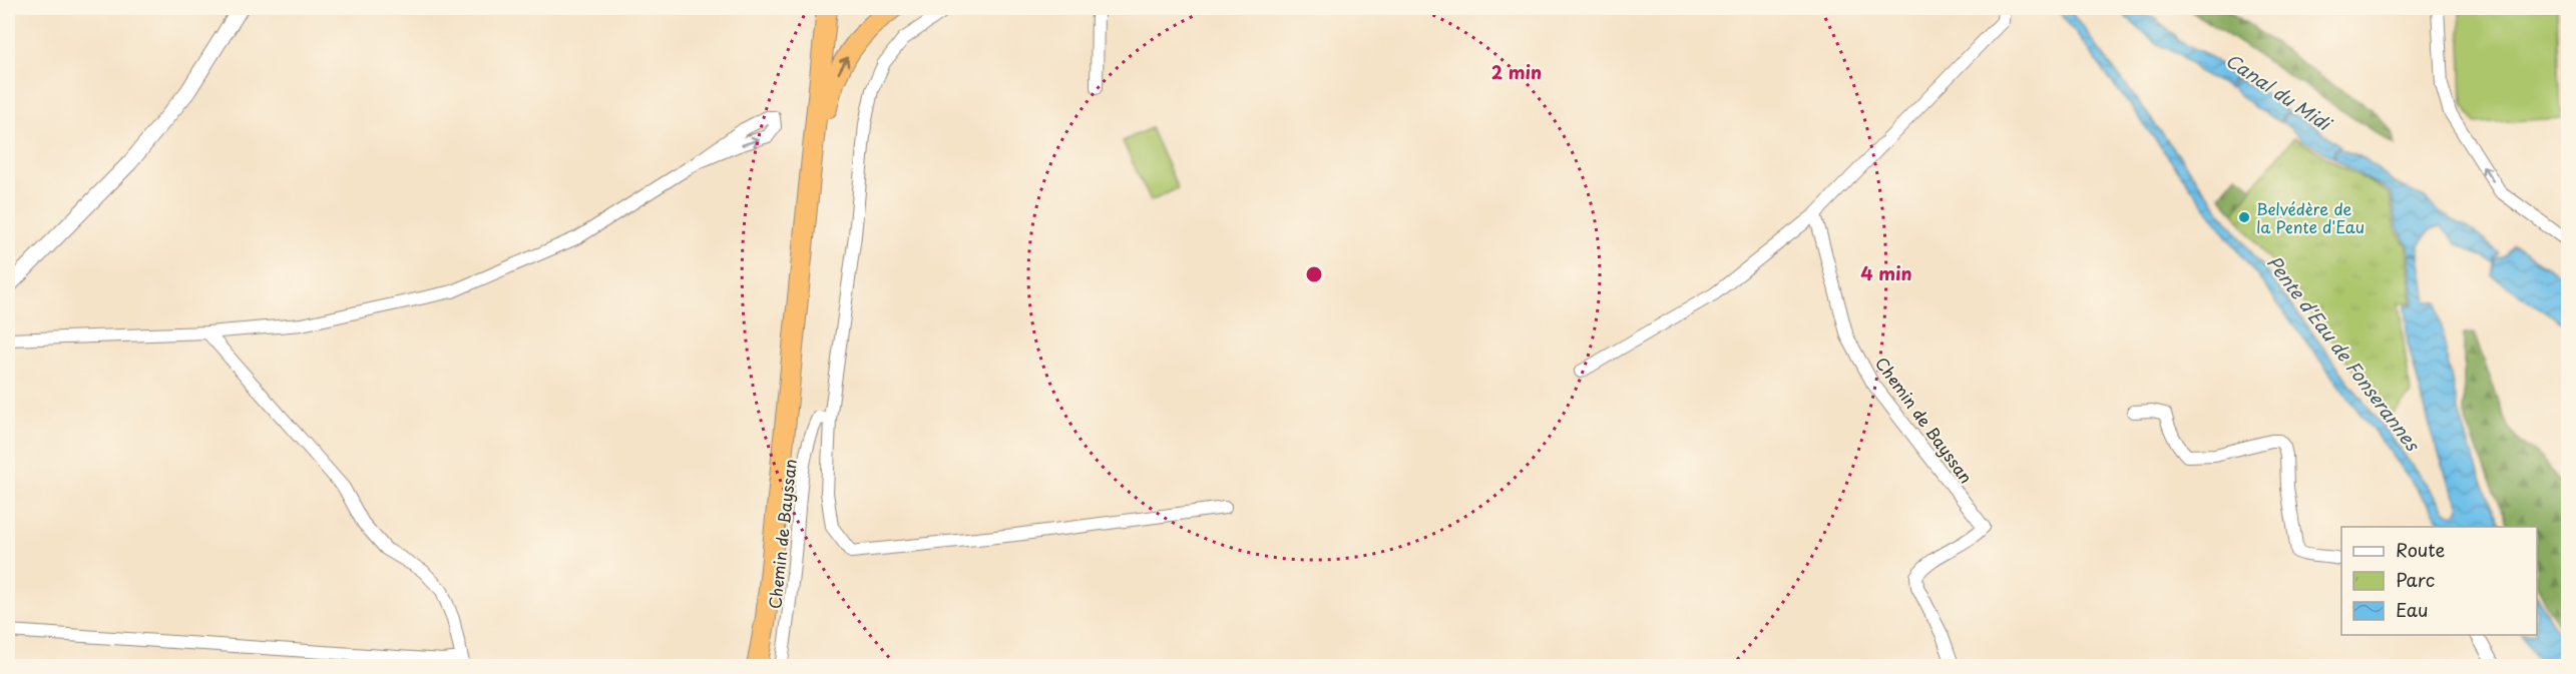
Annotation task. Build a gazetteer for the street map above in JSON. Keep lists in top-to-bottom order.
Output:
{
  "streets": {
    "street": ["Chemin de Bayssan"]
  },
  "water": ["Canal du Midi", "Pente d'Eau de Fonserannes"],
  "places": ["Belvédère de la Pente d'Eau"],
  "legend": ["Route", "Parc", "Eau"],
  "rings": ["2 min", "4 min"]
}
